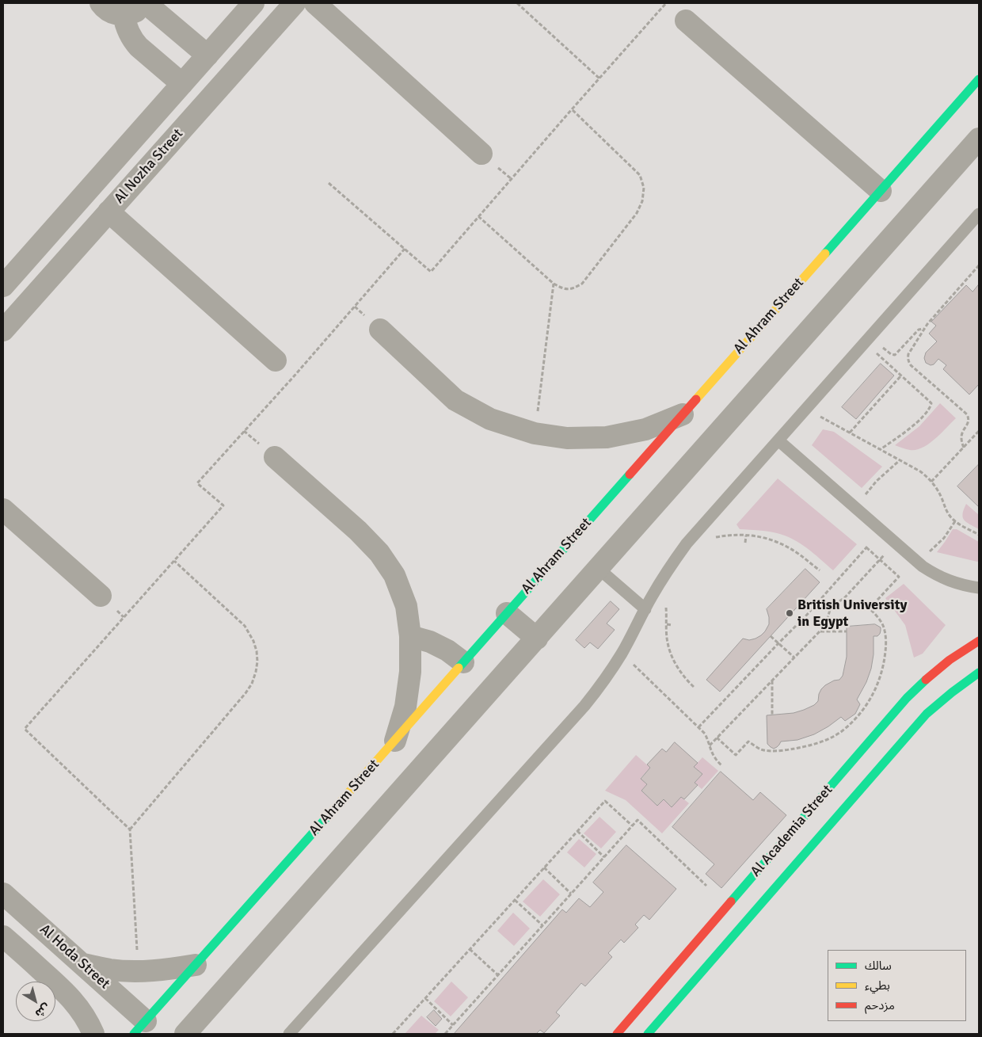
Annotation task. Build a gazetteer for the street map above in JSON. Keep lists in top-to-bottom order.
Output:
{
  "streets": {
    "street": [
      "Al Nozha Street",
      "Al Ahram Street",
      "Al Academia Street",
      "Al Hoda Street"
    ]
  },
  "crossings": [
    ["Al Ahram Street", "Al Hoda Street"]
  ],
  "places": ["British University in Egypt"],
  "legend": ["سالك", "بطيء", "مزدحم"],
  "north": "bottom right"
}
